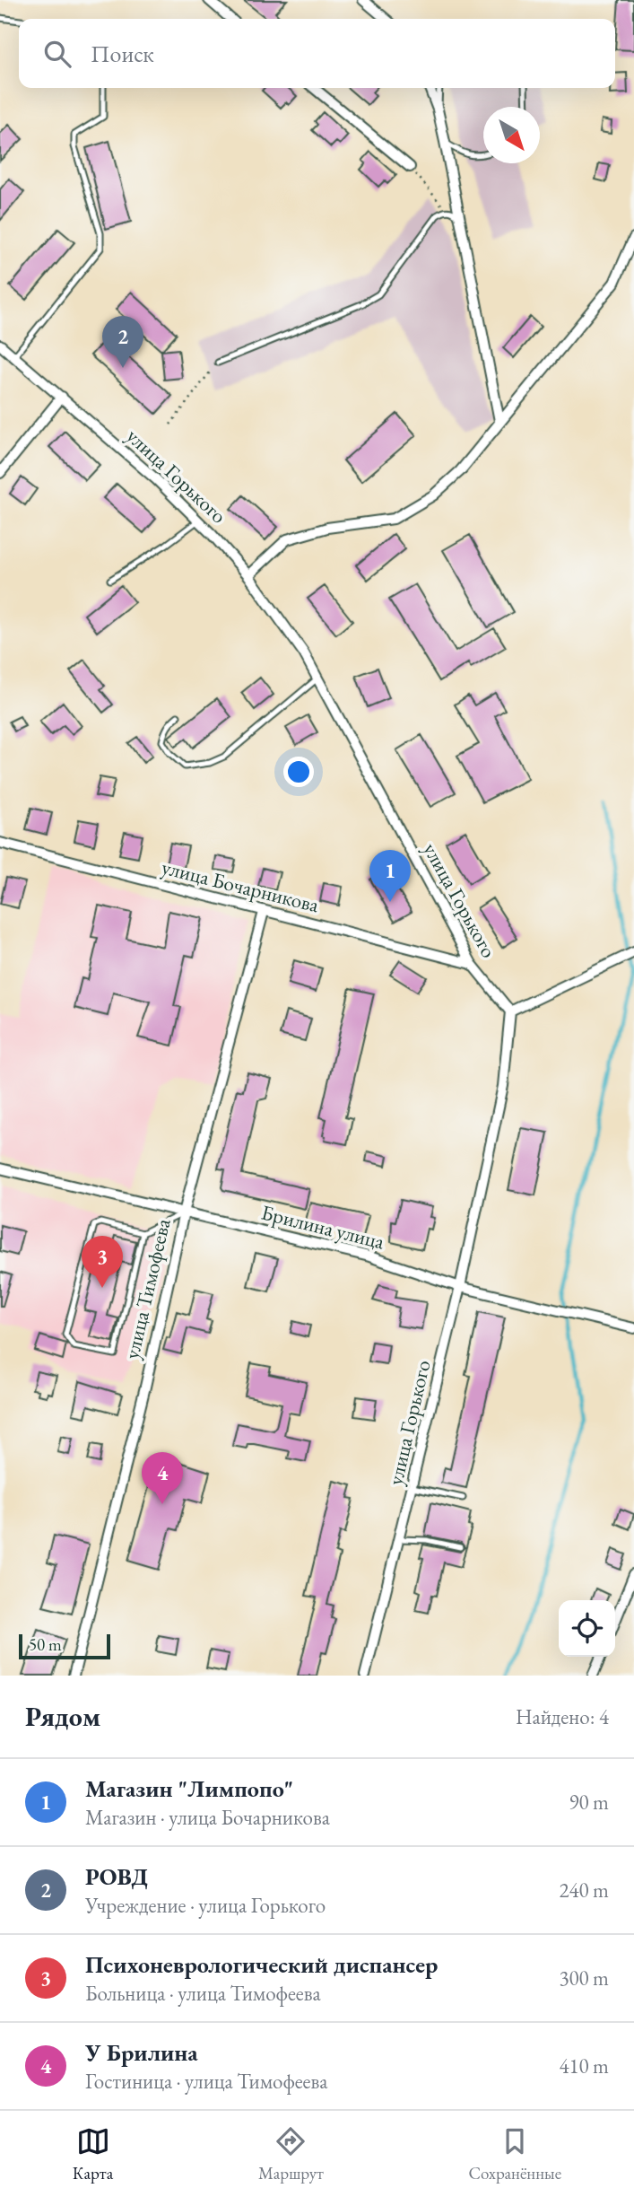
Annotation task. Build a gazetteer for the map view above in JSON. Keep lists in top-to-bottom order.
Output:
{
  "streets": {
    "street": [
      "улица Горького",
      "улица Бочарникова",
      "Брилина улица",
      "улица Тимофеева"
    ]
  },
  "crossings": [
    ["улица Горького", "улица Бочарникова"],
    ["улица Горького", "Брилина улица"],
    ["улица Бочарникова", "улица Тимофеева"],
    ["Брилина улица", "улица Тимофеева"]
  ],
  "scale_bar": "50 m",
  "north": "bottom right",
  "page": {
    "search": "Поиск",
    "pins": [
      "2",
      "1",
      "3",
      "4"
    ],
    "scale": "50 m",
    "heading": ["Рядом", "Найдено: 4"],
    "list": [
      {
        "mark": "1",
        "name": "Магазин \"Лимпопо\"",
        "note": "Магазин · улица Бочарникова",
        "value": "90 m"
      },
      {
        "mark": "2",
        "name": "РОВД",
        "note": "Учреждение · улица Горького",
        "value": "240 m"
      },
      {
        "mark": "3",
        "name": "Психоневрологический диспансер",
        "note": "Больница · улица Тимофеева",
        "value": "300 m"
      },
      {
        "mark": "4",
        "name": "У Брилина",
        "note": "Гостиница · улица Тимофеева",
        "value": "410 m"
      }
    ],
    "nav": ["Карта", "Маршрут", "Сохранённые"]
  }
}
